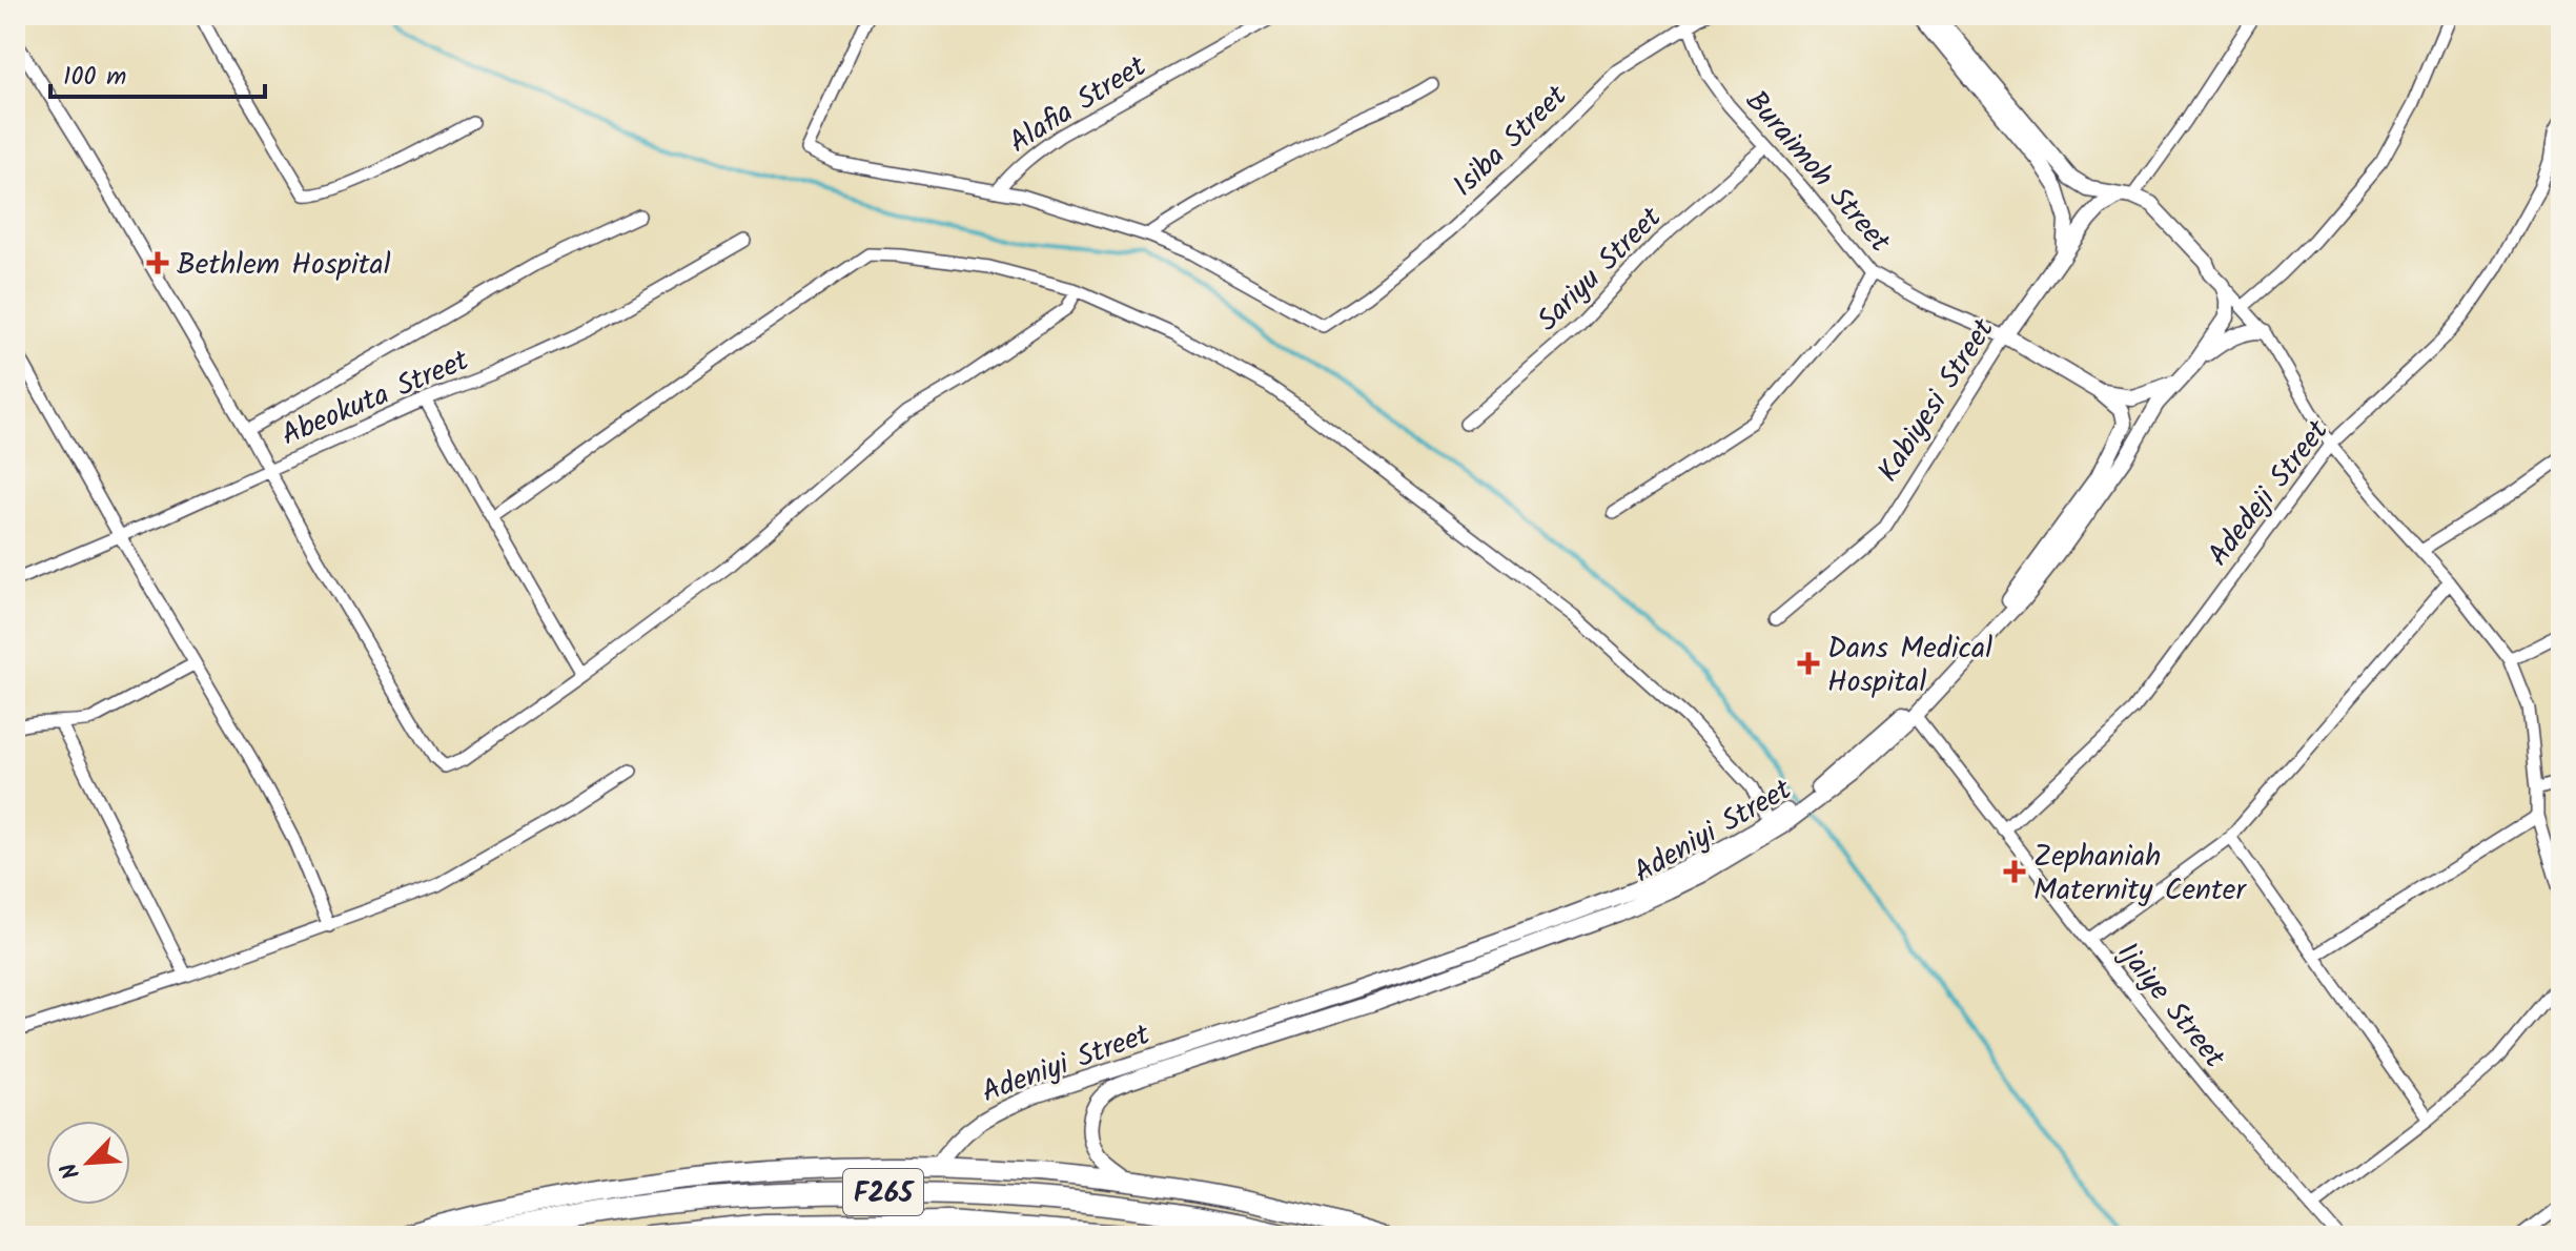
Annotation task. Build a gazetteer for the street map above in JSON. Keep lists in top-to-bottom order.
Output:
{
  "streets": {
    "highway": ["F265"],
    "street": [
      "Alafia Street",
      "Isiba Street",
      "Buraimoh Street",
      "Sariyu Street",
      "Abeokuta Street",
      "Kabiyesi Street",
      "Adedeji Street",
      "Adeniyi Street",
      "Ijaiye Street"
    ]
  },
  "crossings": [
    ["Isiba Street", "Buraimoh Street"],
    ["Buraimoh Street", "Sariyu Street"],
    ["Buraimoh Street", "Kabiyesi Street"],
    ["Buraimoh Street", "Adeniyi Street"],
    ["Kabiyesi Street", "Adeniyi Street"],
    ["Adedeji Street", "Ijaiye Street"],
    ["Adeniyi Street", "Ijaiye Street"]
  ],
  "places": {
    "health": ["Bethlem Hospital", "Dans Medical Hospital", "Zephaniah Maternity Center"]
  },
  "scale_bar": "100 m",
  "north": "bottom left"
}
